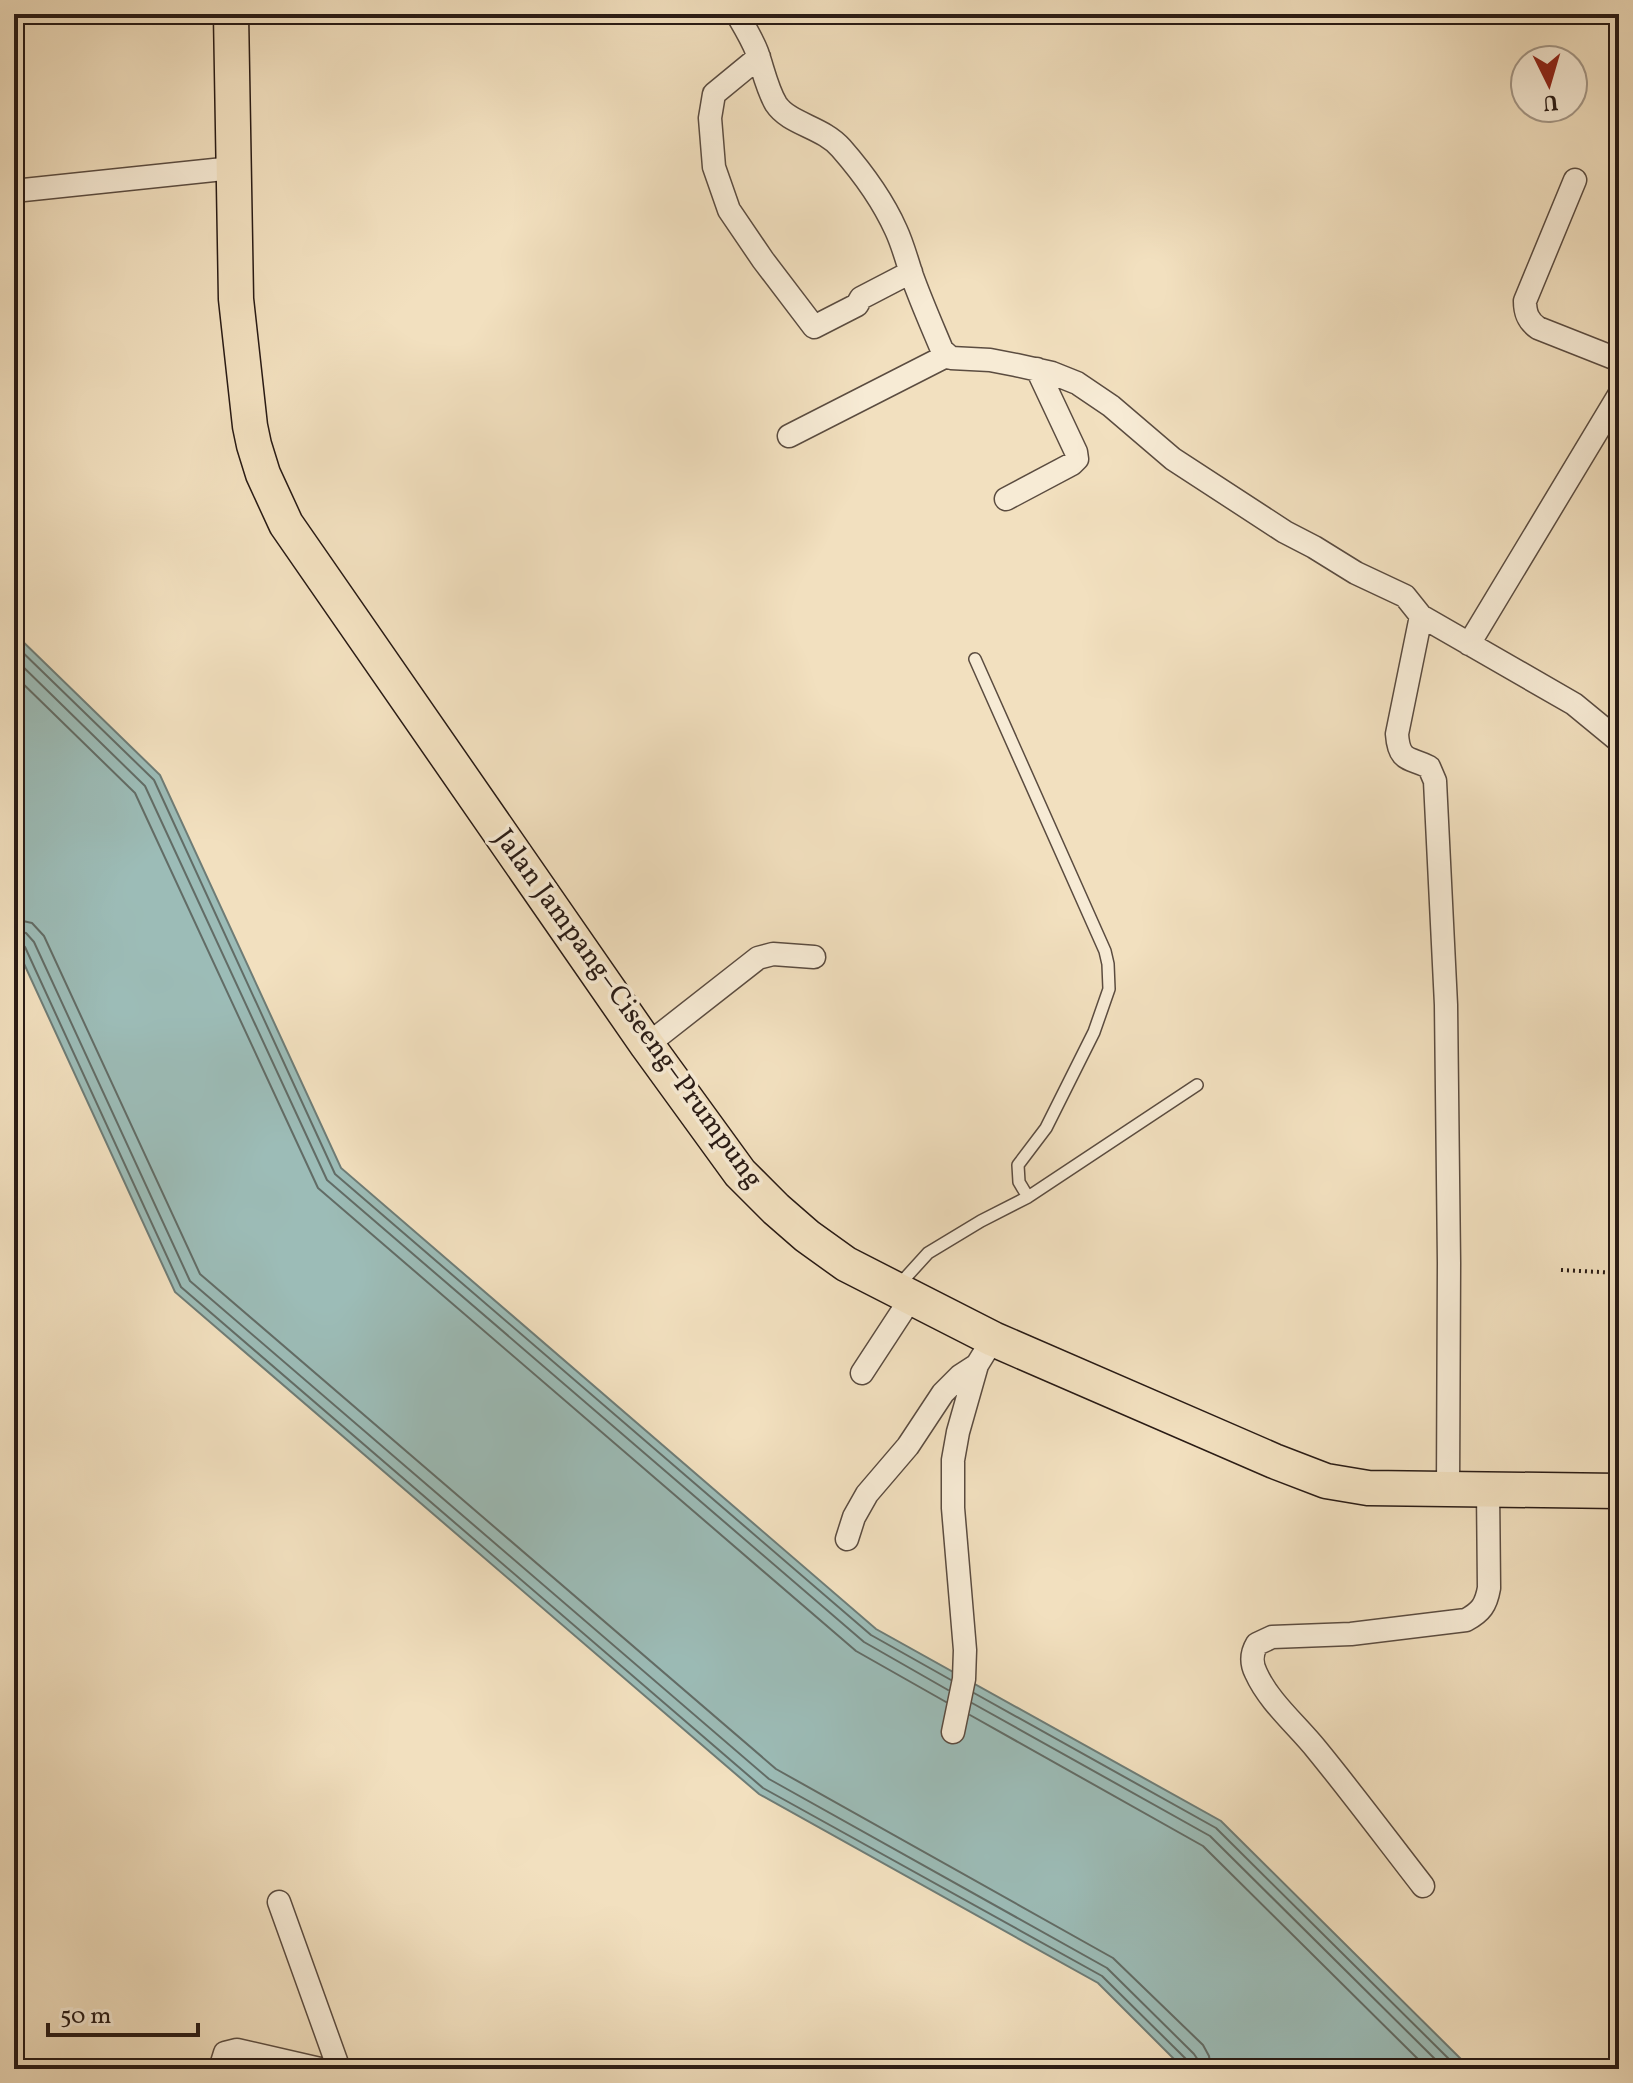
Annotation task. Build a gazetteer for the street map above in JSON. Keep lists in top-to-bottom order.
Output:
{
  "streets": {
    "main road": ["Jalan Jampang–Ciseeng–Prumpung"]
  },
  "scale_bar": "50 m",
  "north": "bottom"
}
